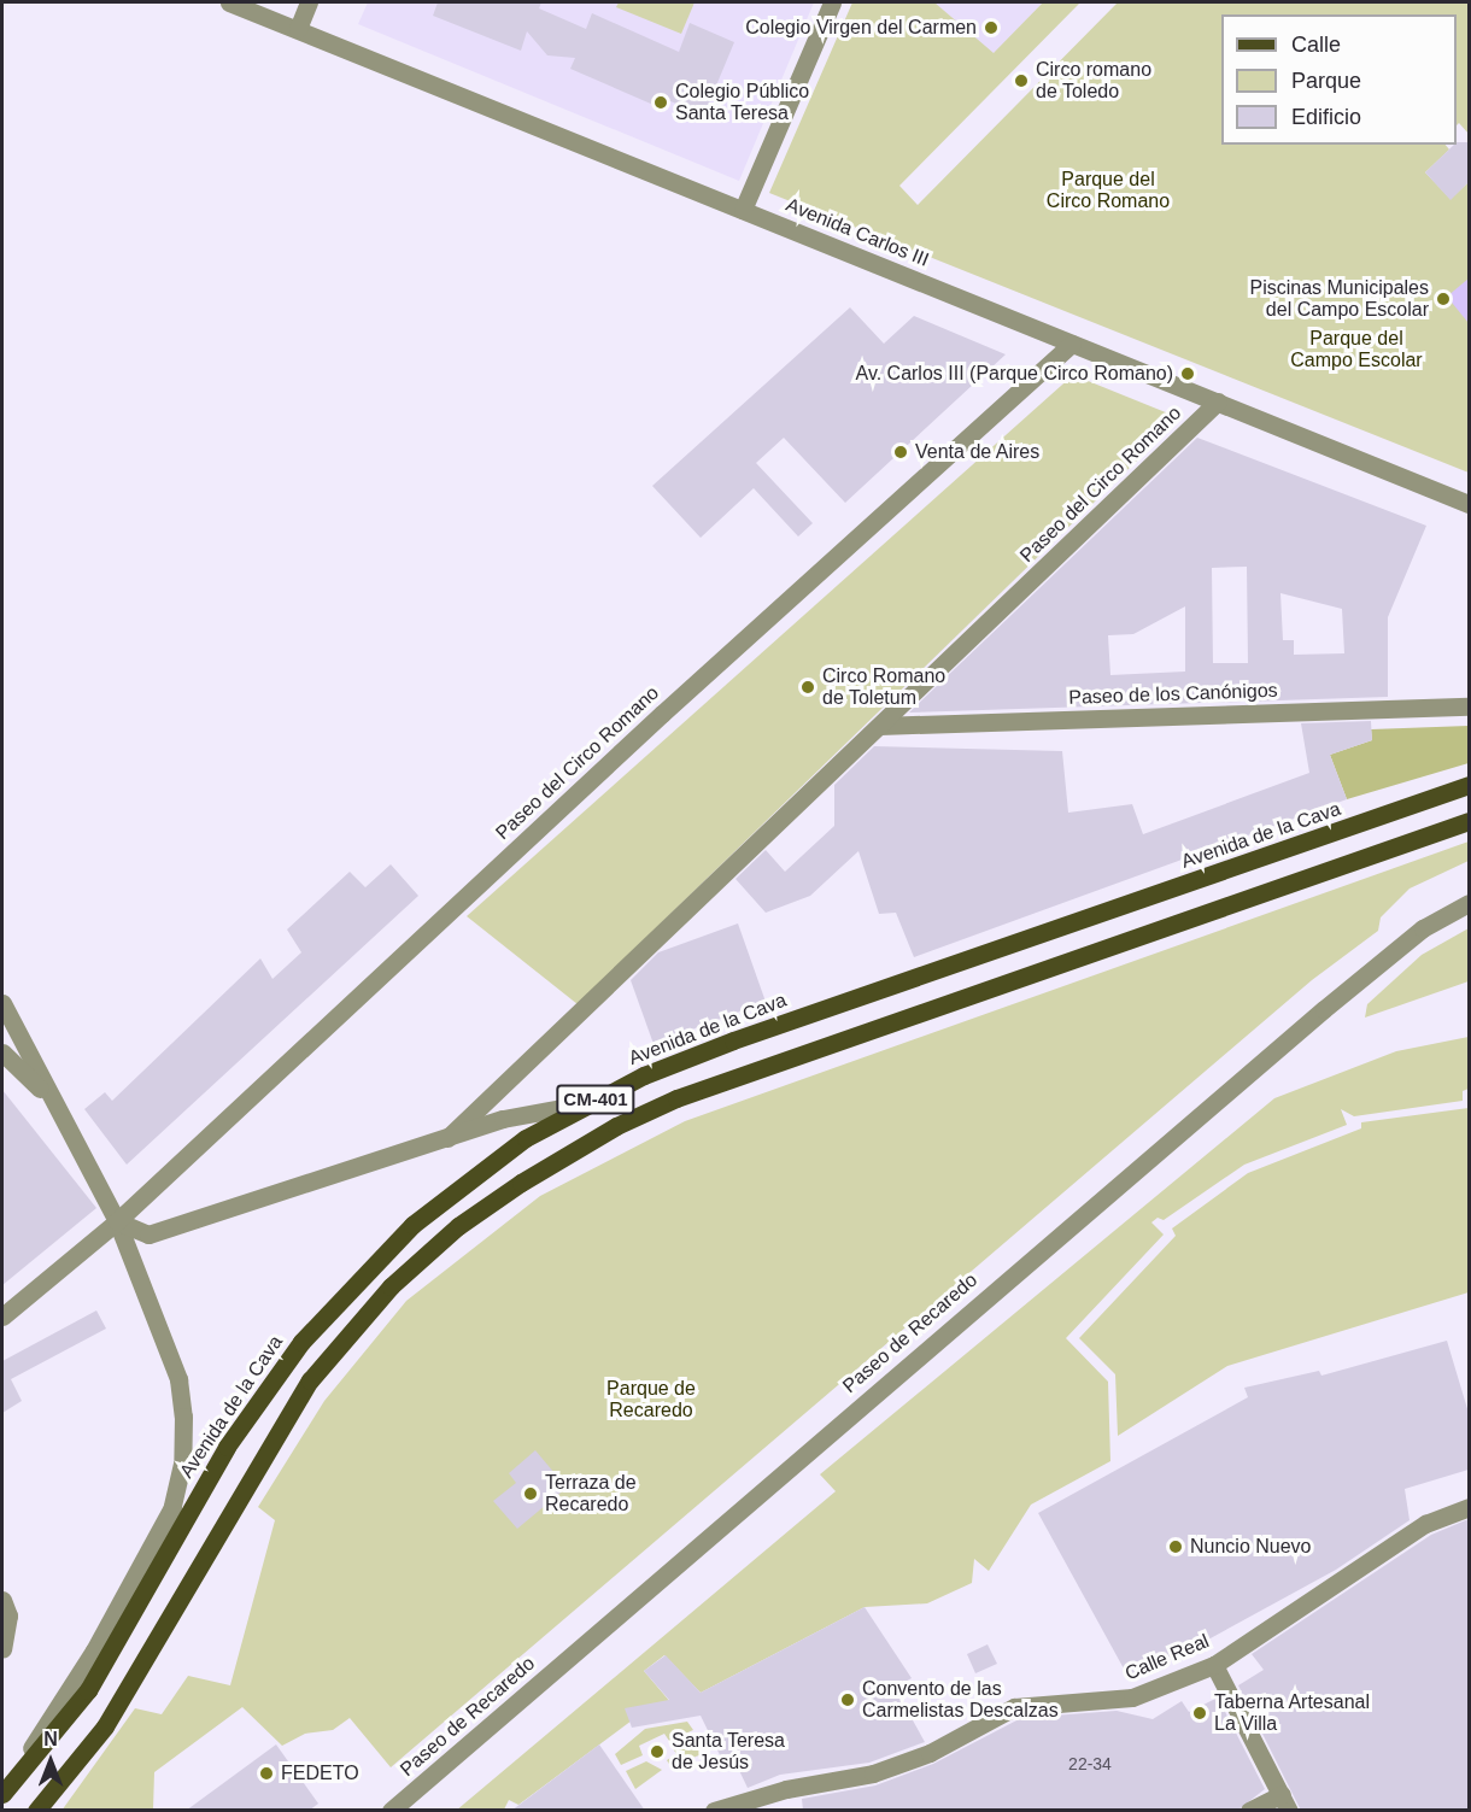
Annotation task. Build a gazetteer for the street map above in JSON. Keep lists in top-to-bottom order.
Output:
{
  "streets": {
    "main road": ["Avenida de la Cava", "CM-401"],
    "street": [
      "Avenida Carlos III",
      "Paseo del Circo Romano",
      "Paseo de los Canónigos",
      "Paseo de Recaredo",
      "Calle Real"
    ]
  },
  "crossings": [
    ["Avenida Carlos III", "Paseo del Circo Romano"],
    ["Paseo del Circo Romano", "Paseo de los Canónigos"],
    ["Paseo del Circo Romano", "Avenida de la Cava"]
  ],
  "parks": ["Parque del Circo Romano", "Parque del Campo Escolar", "Parque de Recaredo"],
  "places": [
    "Colegio Virgen del Carmen",
    "Circo romano de Toledo",
    "Colegio Público Santa Teresa",
    "Piscinas Municipales del Campo Escolar",
    "Av. Carlos III (Parque Circo Romano)",
    "Venta de Aires",
    "Circo Romano de Toletum",
    "Terraza de Recaredo",
    "Nuncio Nuevo",
    "Convento de las Carmelistas Descalzas",
    "Taberna Artesanal La Villa",
    "Santa Teresa de Jesús",
    "FEDETO"
  ],
  "house_numbers": ["22-34"],
  "legend": ["Calle", "Parque", "Edificio"],
  "north": "top"
}
